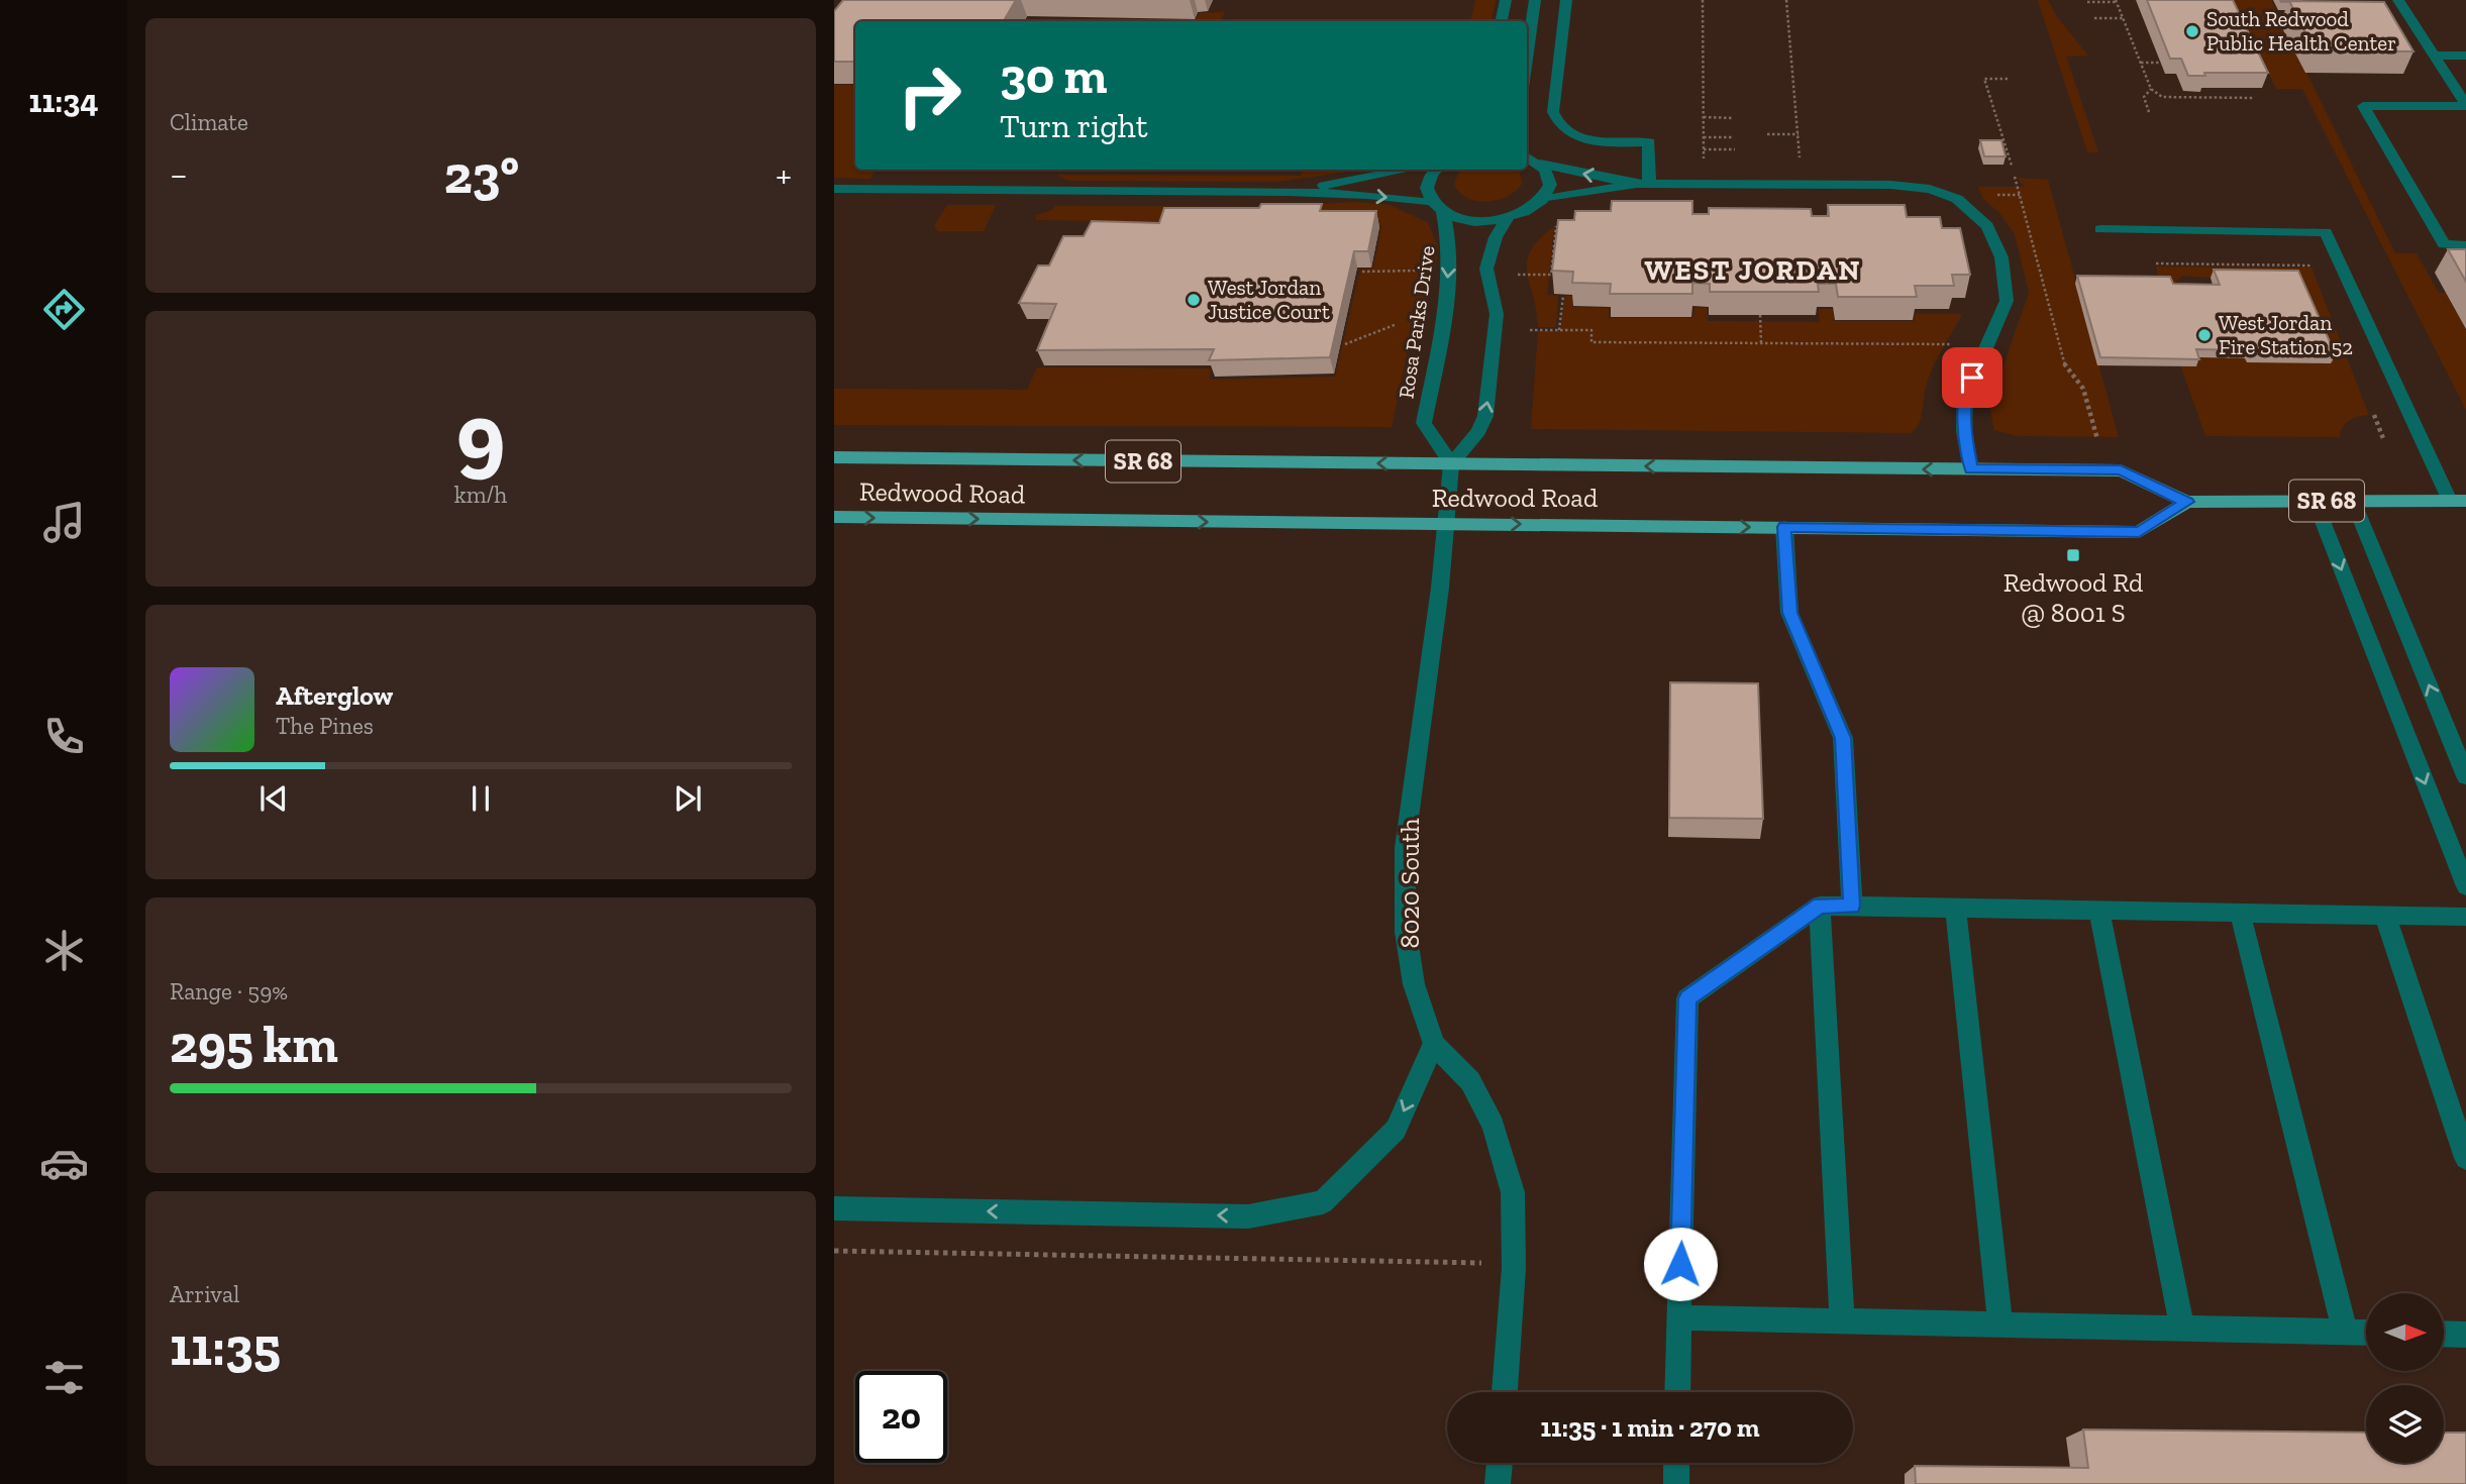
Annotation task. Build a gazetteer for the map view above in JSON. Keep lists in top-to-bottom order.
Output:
{
  "streets": {
    "main road": ["SR 68", "Redwood Road"],
    "street": ["Rosa Parks Drive", "8020 South"]
  },
  "crossings": [
    ["Rosa Parks Drive", "Redwood Road"],
    ["Rosa Parks Drive", "8020 South"],
    ["Redwood Road", "8020 South"]
  ],
  "districts": ["WEST JORDAN"],
  "places": {
    "other": ["South Redwood Public Health Center", "West Jordan Justice Court", "West Jordan Fire Station 52"],
    "transit": ["Redwood Rd @ 8001 S"]
  },
  "north": "right",
  "page": {
    "tabs": "11:34",
    "tile": [
      "Climate",
      ["9", "km/h"],
      ["Range · 59%", "295 km"],
      ["Arrival", "11:35"]
    ],
    "turn": ["30 m", "Turn right"],
    "heat": ["−", "23°", "+"],
    "song": ["Afterglow", "The Pines"],
    "limit": "20",
    "trip": "11:35 · 1 min · 270 m"
  }
}
